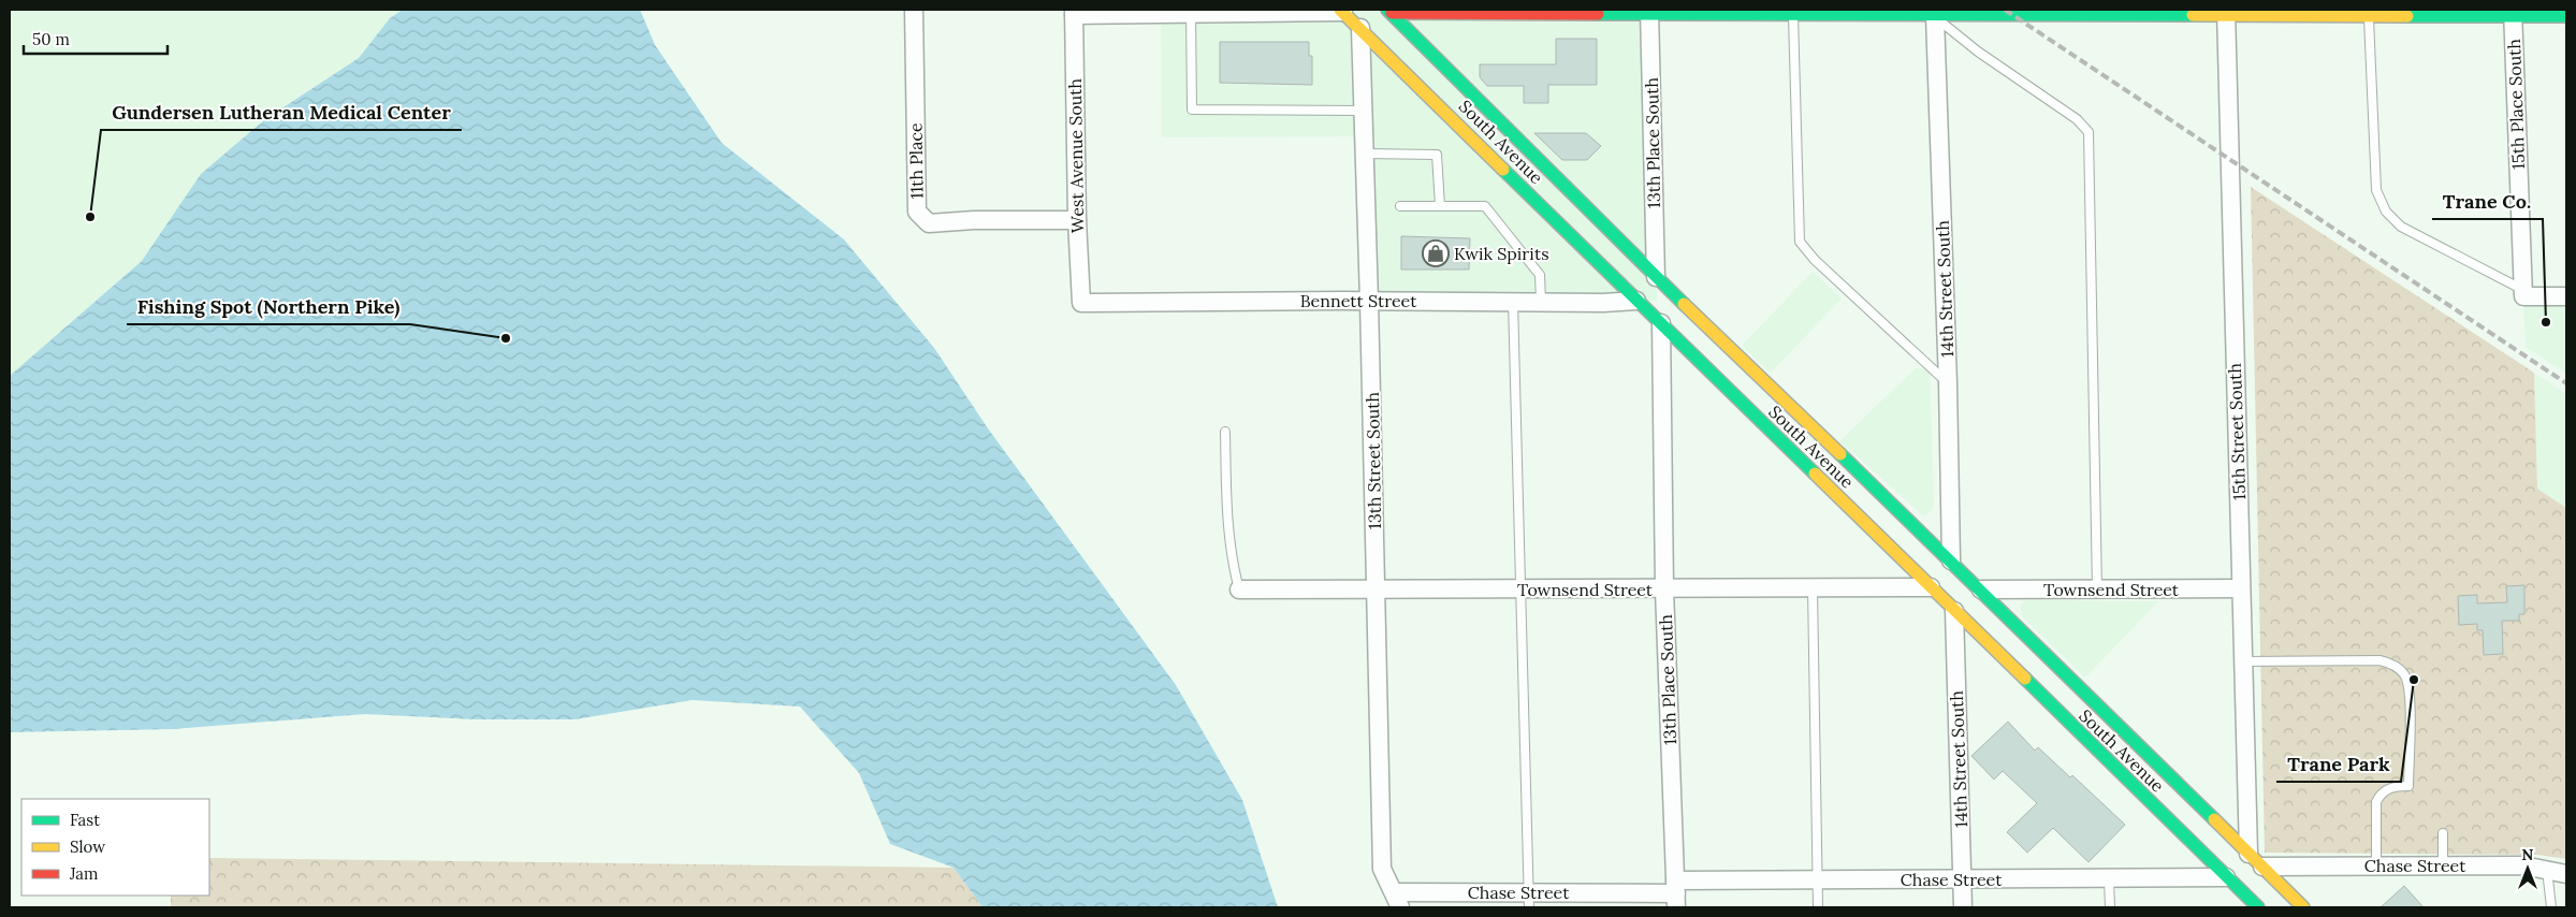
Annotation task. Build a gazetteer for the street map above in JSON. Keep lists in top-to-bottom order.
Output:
{
  "streets": {
    "main road": ["South Avenue"],
    "street": [
      "15th Place South",
      "13th Place South",
      "West Avenue South",
      "11th Place",
      "14th Street South",
      "Bennett Street",
      "15th Street South",
      "13th Street South",
      "Townsend Street",
      "Chase Street"
    ]
  },
  "crossings": [
    ["South Avenue", "13th Place South"],
    ["South Avenue", "14th Street South"],
    ["South Avenue", "Bennett Street"],
    ["South Avenue", "15th Street South"],
    ["South Avenue", "13th Street South"],
    ["South Avenue", "Townsend Street"],
    ["South Avenue", "Chase Street"],
    ["13th Place South", "Townsend Street"],
    ["13th Place South", "Chase Street"],
    ["West Avenue South", "11th Place"],
    ["West Avenue South", "Bennett Street"],
    ["14th Street South", "Chase Street"],
    ["Bennett Street", "13th Street South"],
    ["15th Street South", "Townsend Street"],
    ["13th Street South", "Townsend Street"],
    ["13th Street South", "Chase Street"]
  ],
  "places": {
    "other": [
      "Gundersen Lutheran Medical Center",
      "Trane Co.",
      "Fishing Spot (Northern Pike)",
      "Trane Park"
    ],
    "shop": ["Kwik Spirits"]
  },
  "legend": ["Fast", "Slow", "Jam"],
  "scale_bar": "50 m",
  "north": "top"
}
